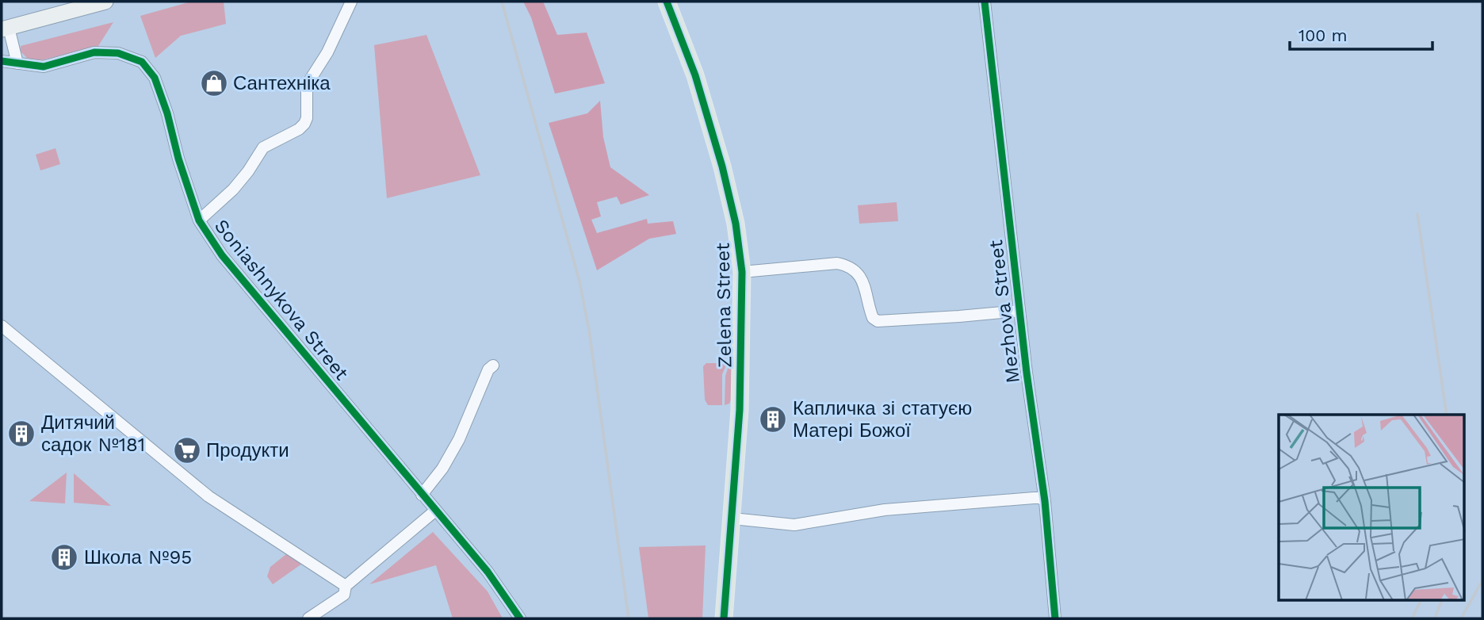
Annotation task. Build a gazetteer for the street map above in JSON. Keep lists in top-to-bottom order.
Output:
{
  "streets": {
    "main road": ["Zelena Street"],
    "street": ["Soniashnykova Street", "Mezhova Street"]
  },
  "places": {
    "shop": ["Сантехніка"],
    "building": ["Капличка зі статуєю Матері Божої", "Дитячий садок №181", "Школа №95"],
    "supermarket": ["Продукти"]
  },
  "scale_bar": "100 m"
}
